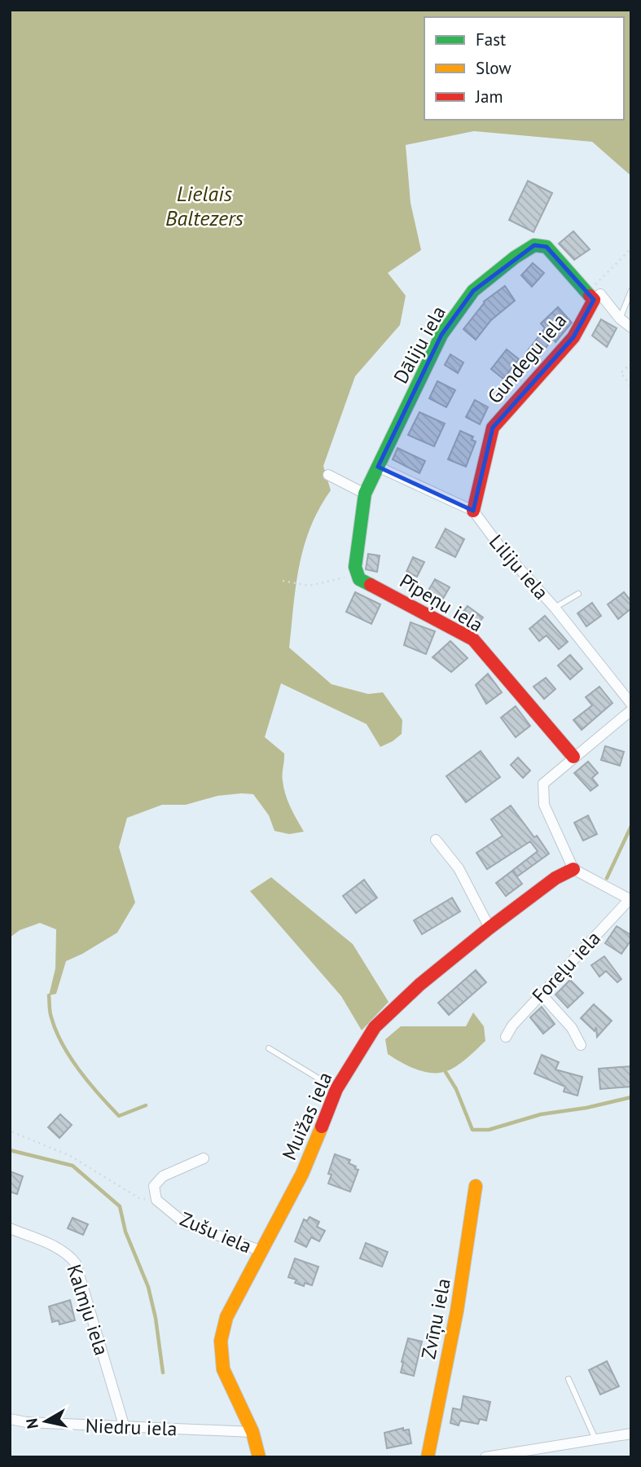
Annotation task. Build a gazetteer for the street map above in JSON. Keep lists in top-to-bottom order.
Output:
{
  "streets": {
    "street": [
      "Dāliju iela",
      "Gundegu iela",
      "Liliju iela",
      "Pīpeņu iela",
      "Foreļu iela",
      "Muižas iela",
      "Zušu iela",
      "Kalmju iela",
      "Zvīņu iela",
      "Niedru iela"
    ]
  },
  "crossings": [
    ["Dāliju iela", "Gundegu iela"],
    ["Dāliju iela", "Liliju iela"],
    ["Gundegu iela", "Liliju iela"],
    ["Muižas iela", "Zušu iela"],
    ["Muižas iela", "Niedru iela"],
    ["Kalmju iela", "Niedru iela"]
  ],
  "water": ["Lielais Baltezers"],
  "legend": ["Fast", "Slow", "Jam"],
  "north": "left"
}
